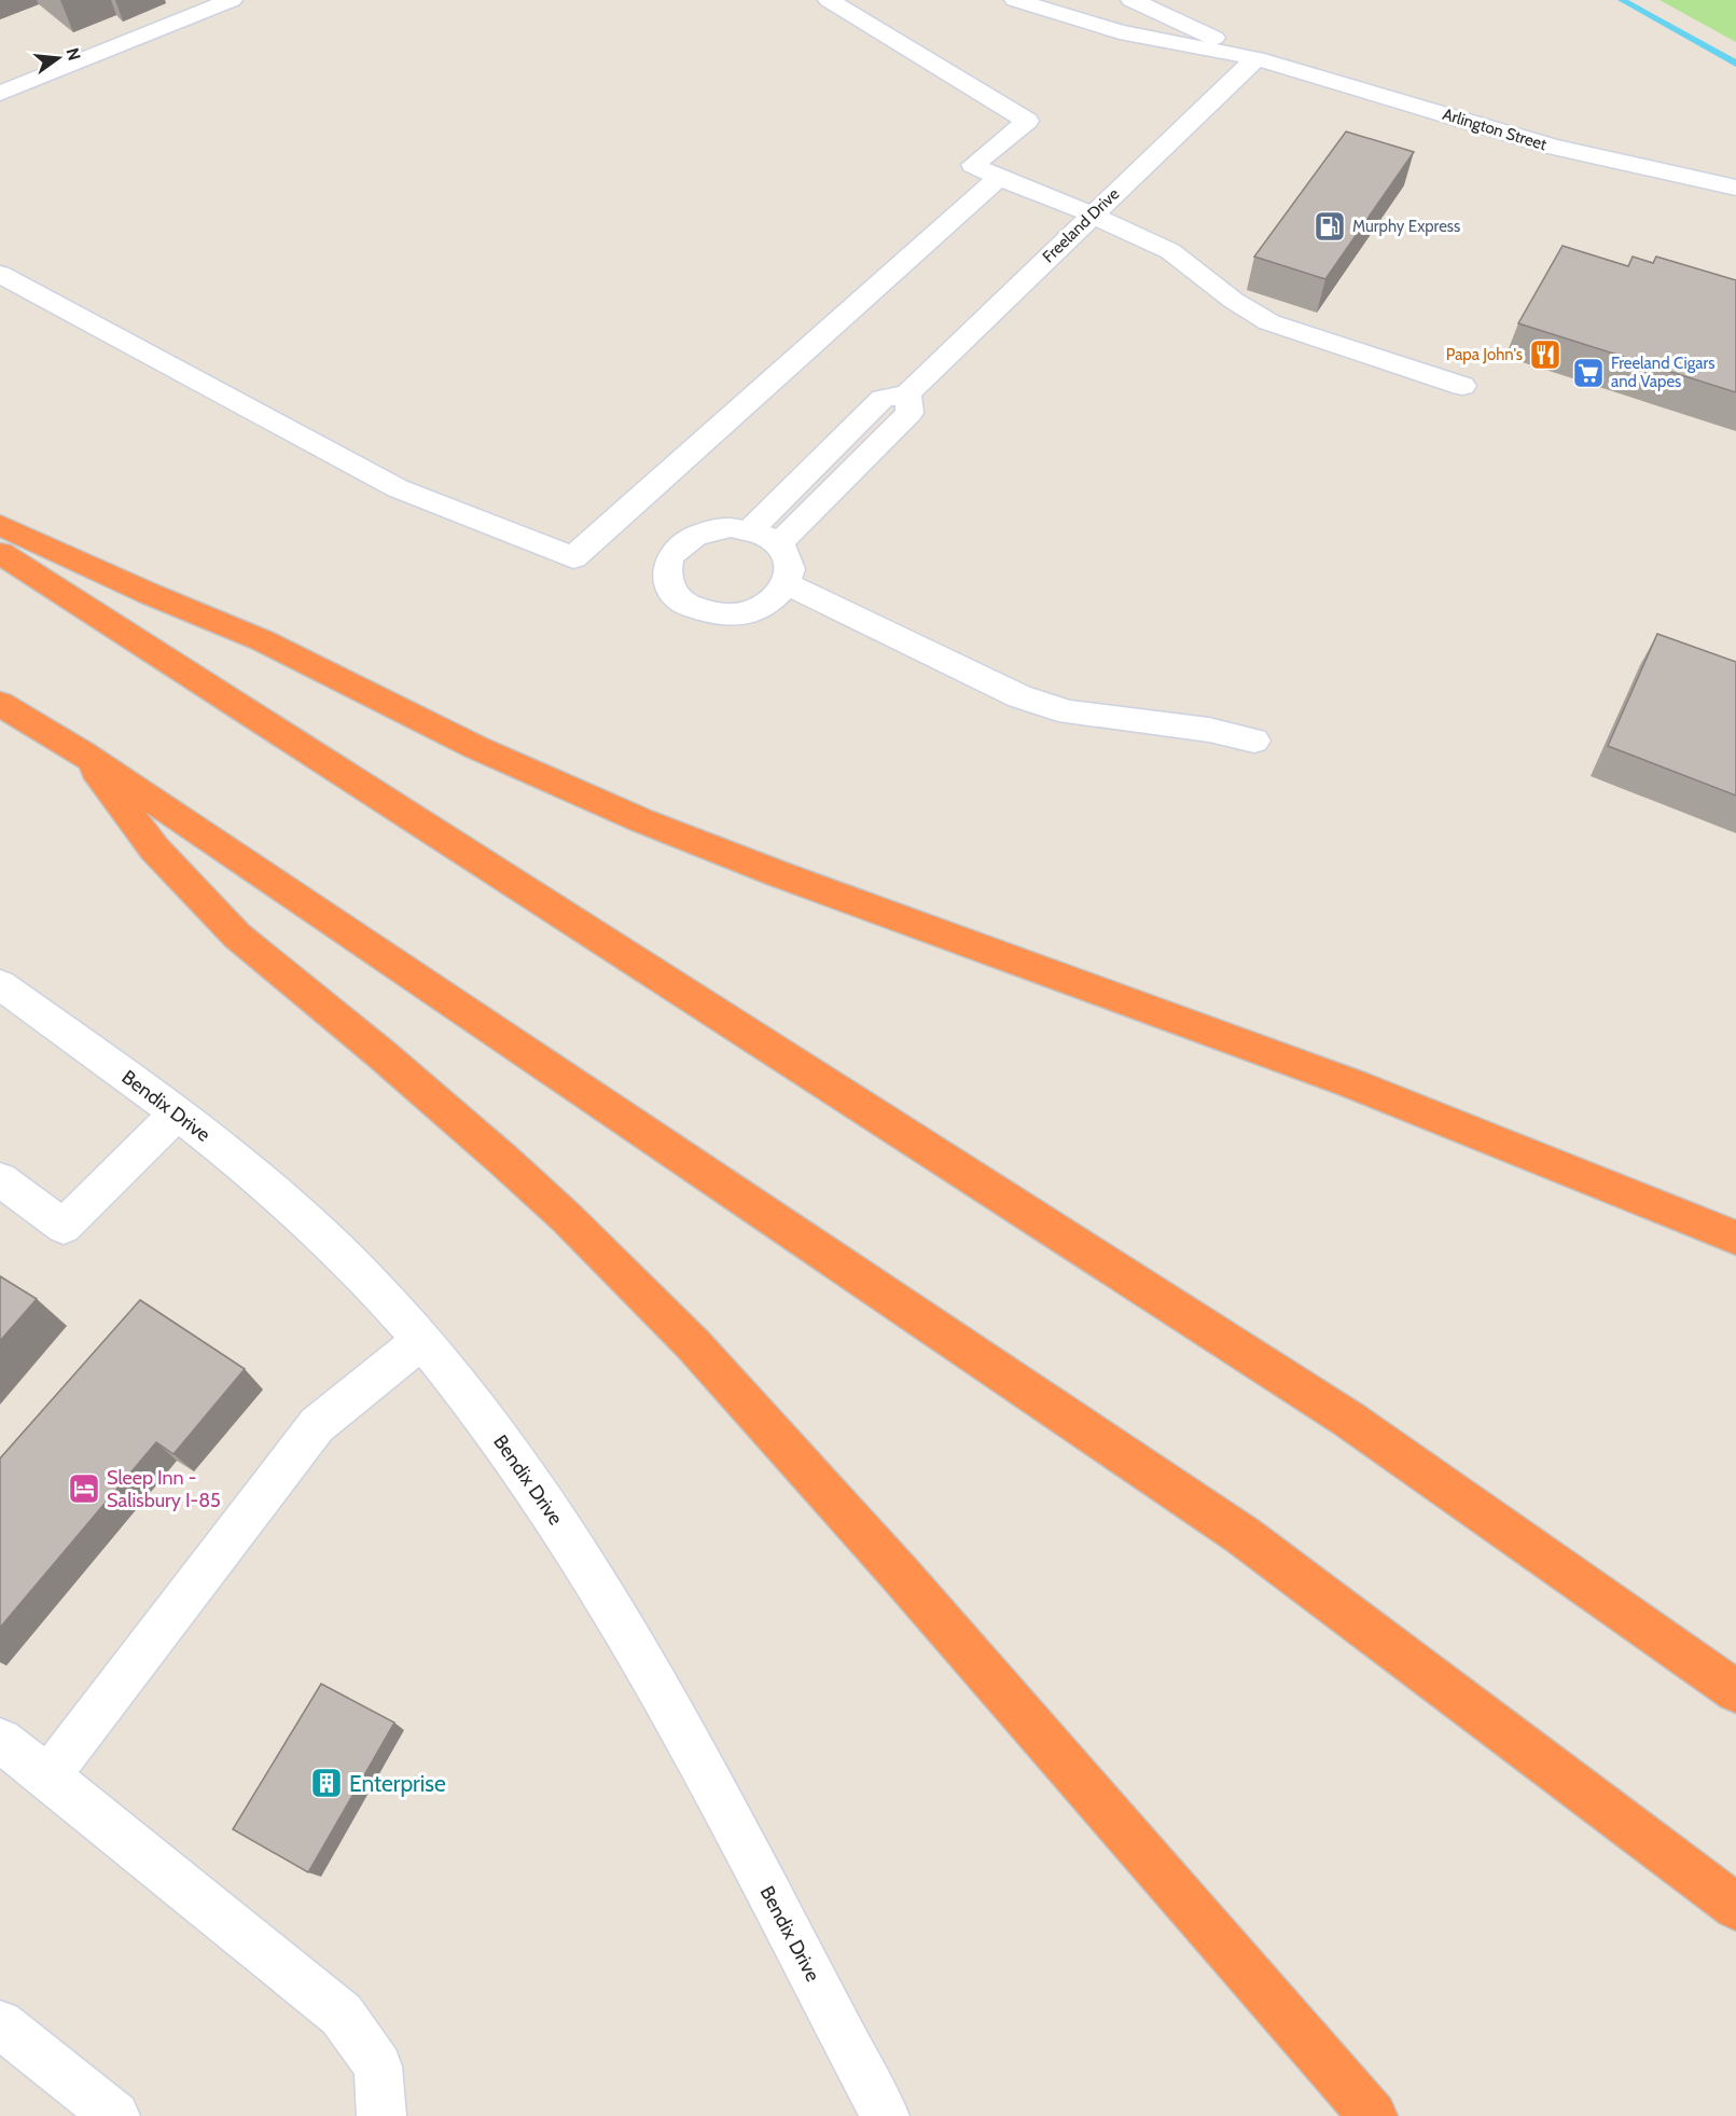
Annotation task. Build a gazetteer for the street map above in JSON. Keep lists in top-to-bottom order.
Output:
{
  "streets": {
    "street": ["Arlington Street", "Freeland Drive", "Bendix Drive"]
  },
  "crossings": [
    ["Arlington Street", "Freeland Drive"]
  ],
  "places": {
    "fuel station": ["Murphy Express"],
    "restaurant": ["Papa John's"],
    "supermarket": ["Freeland Cigars and Vapes"],
    "hotel": ["Sleep Inn - Salisbury I-85"],
    "building": ["Enterprise"]
  },
  "north": "right"
}
